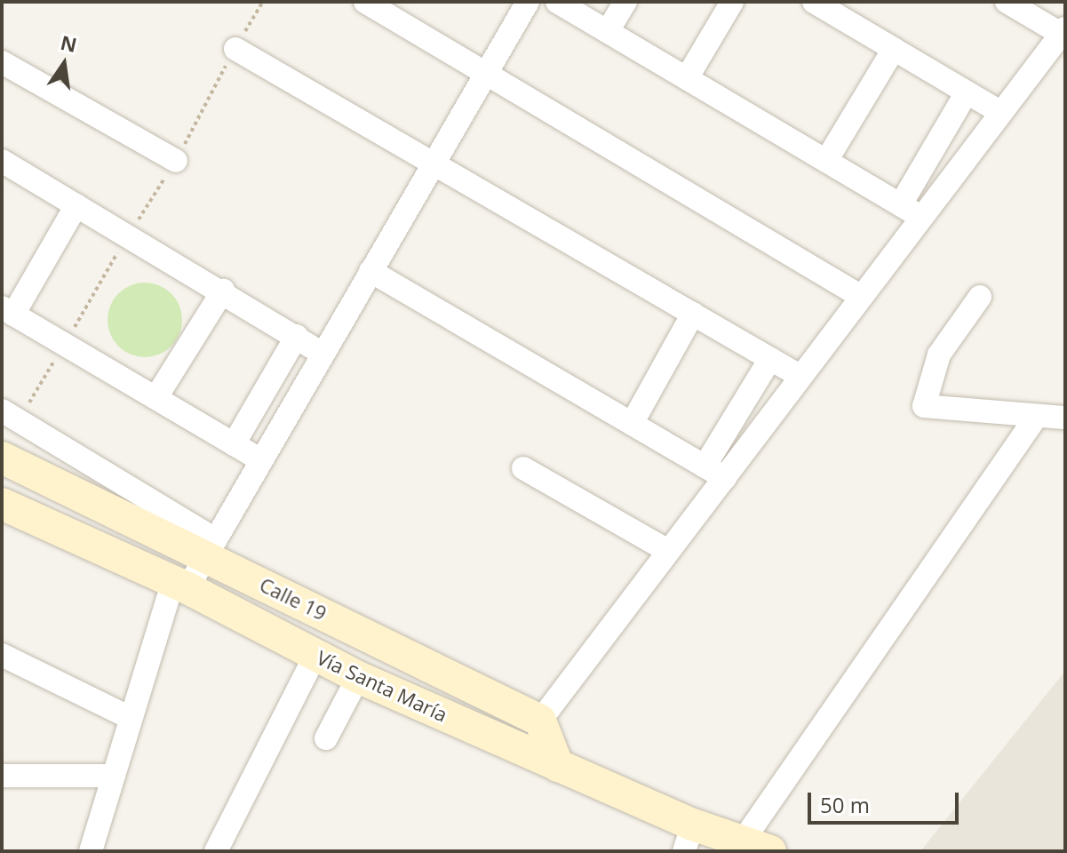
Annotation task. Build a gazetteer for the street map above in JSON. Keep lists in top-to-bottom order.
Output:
{
  "streets": {
    "main road": ["Calle 19", "Vía Santa María"]
  },
  "scale_bar": "50 m",
  "north": "top"
}
